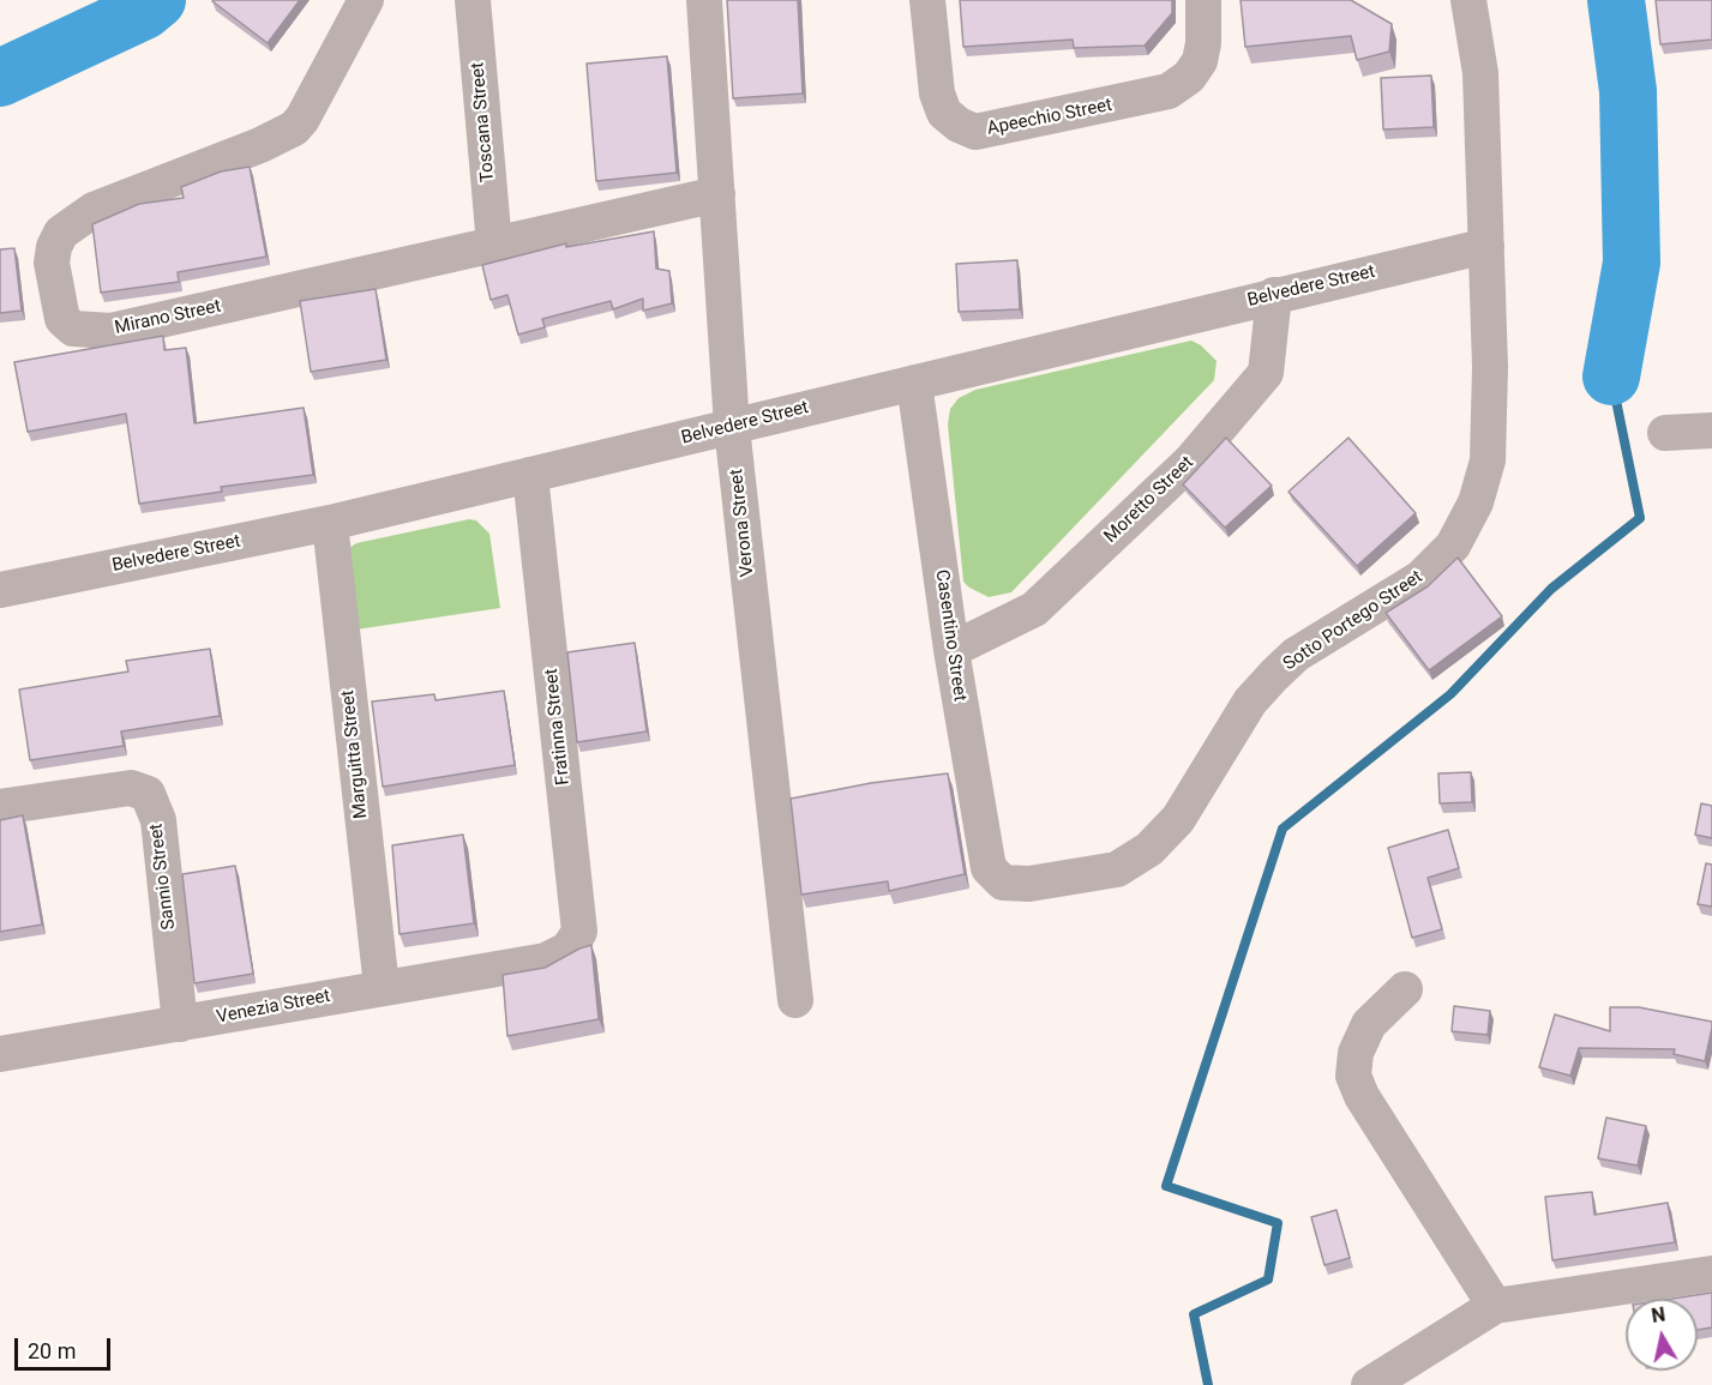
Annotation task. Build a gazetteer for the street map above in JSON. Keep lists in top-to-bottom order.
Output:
{
  "streets": {
    "street": [
      "Apeechio Street",
      "Toscana Street",
      "Belvedere Street",
      "Mirano Street",
      "Moretto Street",
      "Verona Street",
      "Sotto Portego Street",
      "Casentino Street",
      "Fratinna Street",
      "Marguitta Street",
      "Sannio Street",
      "Venezia Street"
    ]
  },
  "crossings": [
    ["Toscana Street", "Mirano Street"],
    ["Belvedere Street", "Moretto Street"],
    ["Belvedere Street", "Verona Street"],
    ["Belvedere Street", "Sotto Portego Street"],
    ["Belvedere Street", "Casentino Street"],
    ["Belvedere Street", "Fratinna Street"],
    ["Belvedere Street", "Marguitta Street"],
    ["Mirano Street", "Verona Street"],
    ["Moretto Street", "Casentino Street"],
    ["Sotto Portego Street", "Casentino Street"],
    ["Fratinna Street", "Venezia Street"],
    ["Marguitta Street", "Venezia Street"],
    ["Sannio Street", "Venezia Street"]
  ],
  "scale_bar": "20 m",
  "north": "top"
}
